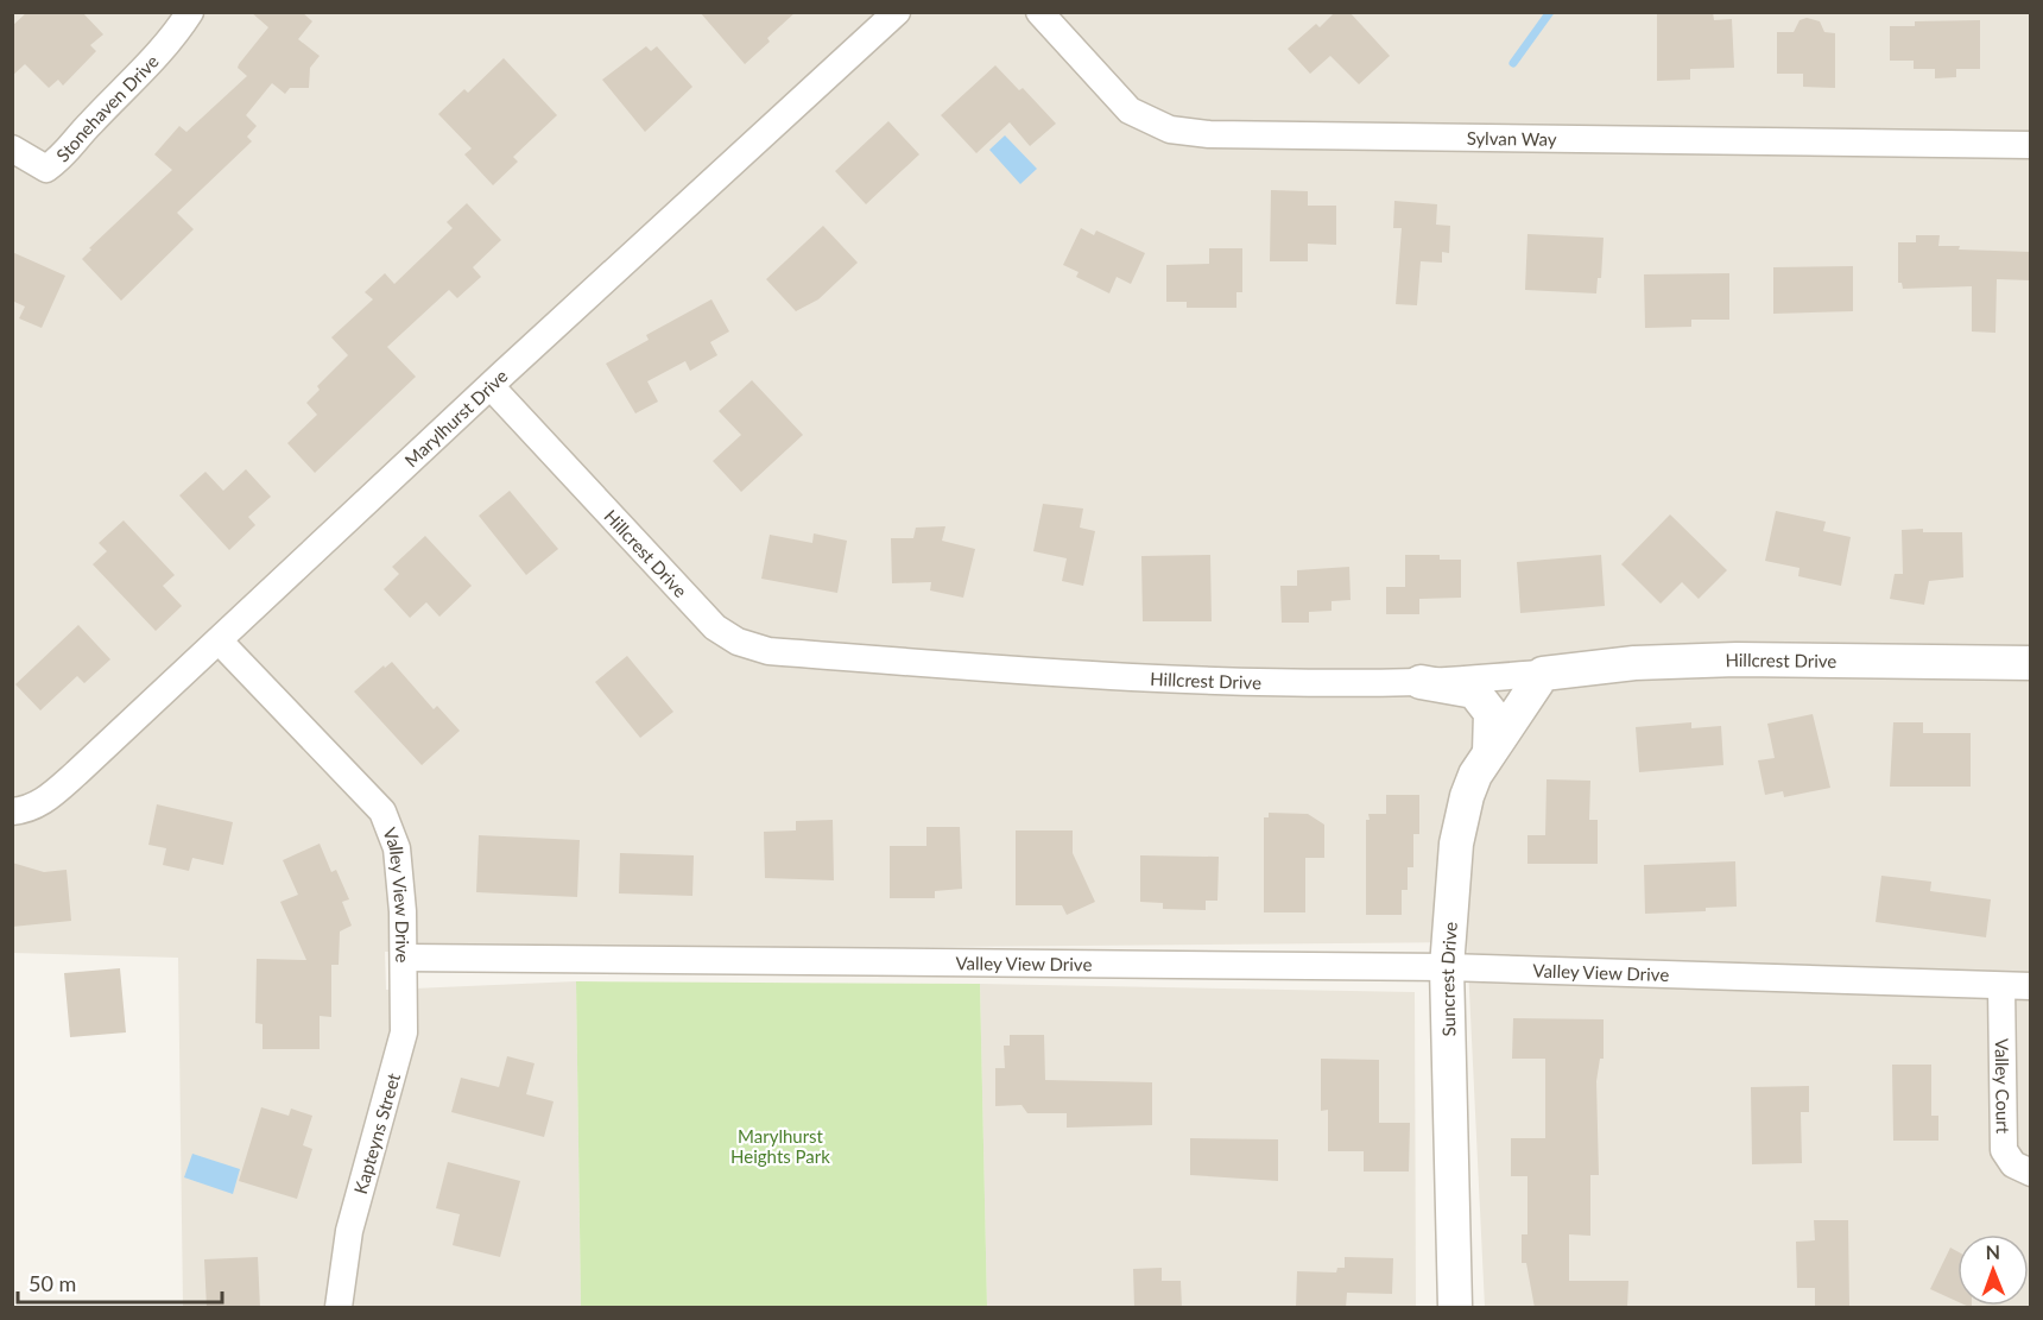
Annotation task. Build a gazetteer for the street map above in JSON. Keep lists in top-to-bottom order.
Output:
{
  "streets": {
    "street": [
      "Stonehaven Drive",
      "Sylvan Way",
      "Marylhurst Drive",
      "Hillcrest Drive",
      "Valley View Drive",
      "Suncrest Drive",
      "Valley Court",
      "Kapteyns Street"
    ]
  },
  "crossings": [
    ["Marylhurst Drive", "Hillcrest Drive"],
    ["Marylhurst Drive", "Valley View Drive"],
    ["Hillcrest Drive", "Suncrest Drive"],
    ["Valley View Drive", "Suncrest Drive"],
    ["Valley View Drive", "Valley Court"],
    ["Valley View Drive", "Kapteyns Street"]
  ],
  "parks": ["Marylhurst Heights Park"],
  "scale_bar": "50 m",
  "north": "top"
}
